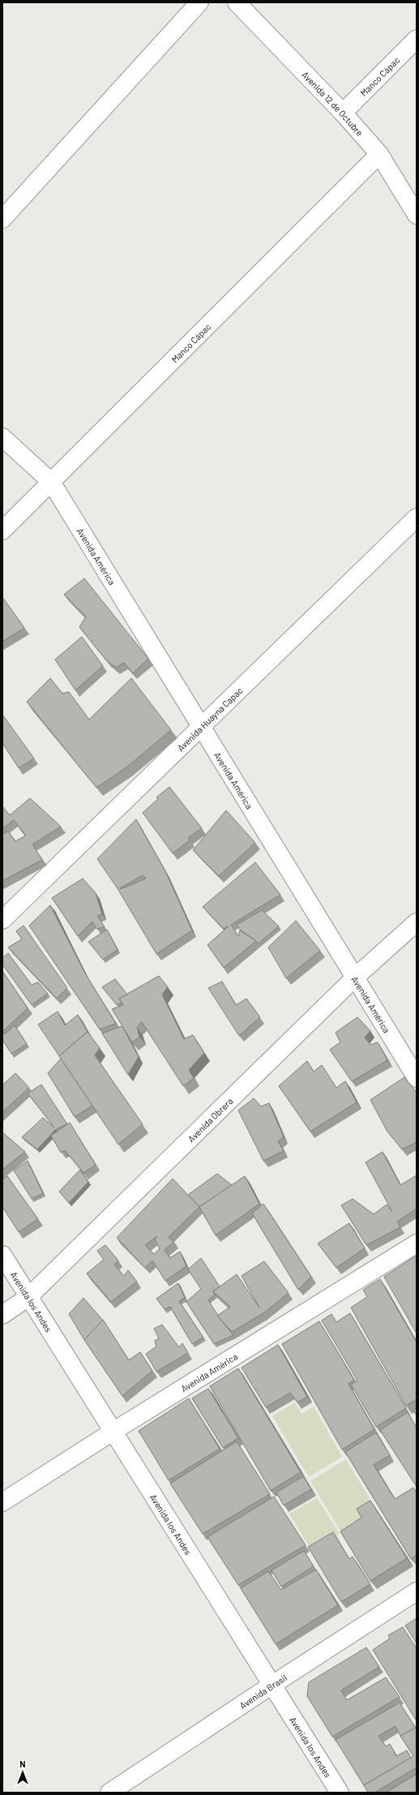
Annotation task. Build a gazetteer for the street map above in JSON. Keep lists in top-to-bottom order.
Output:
{
  "streets": {
    "street": [
      "Manco Cápac",
      "Avenida 12 de Octubre",
      "Avenida América",
      "Avenida Huayna Capac",
      "Avenida Obrera",
      "Avenida los Andes",
      "Avenida Brasil"
    ]
  },
  "crossings": [
    ["Manco Cápac", "Avenida 12 de Octubre"],
    ["Manco Cápac", "Avenida América"],
    ["Avenida América", "Avenida Huayna Capac"],
    ["Avenida América", "Avenida Obrera"],
    ["Avenida América", "Avenida los Andes"],
    ["Avenida Obrera", "Avenida los Andes"],
    ["Avenida los Andes", "Avenida Brasil"]
  ],
  "north": "top"
}
